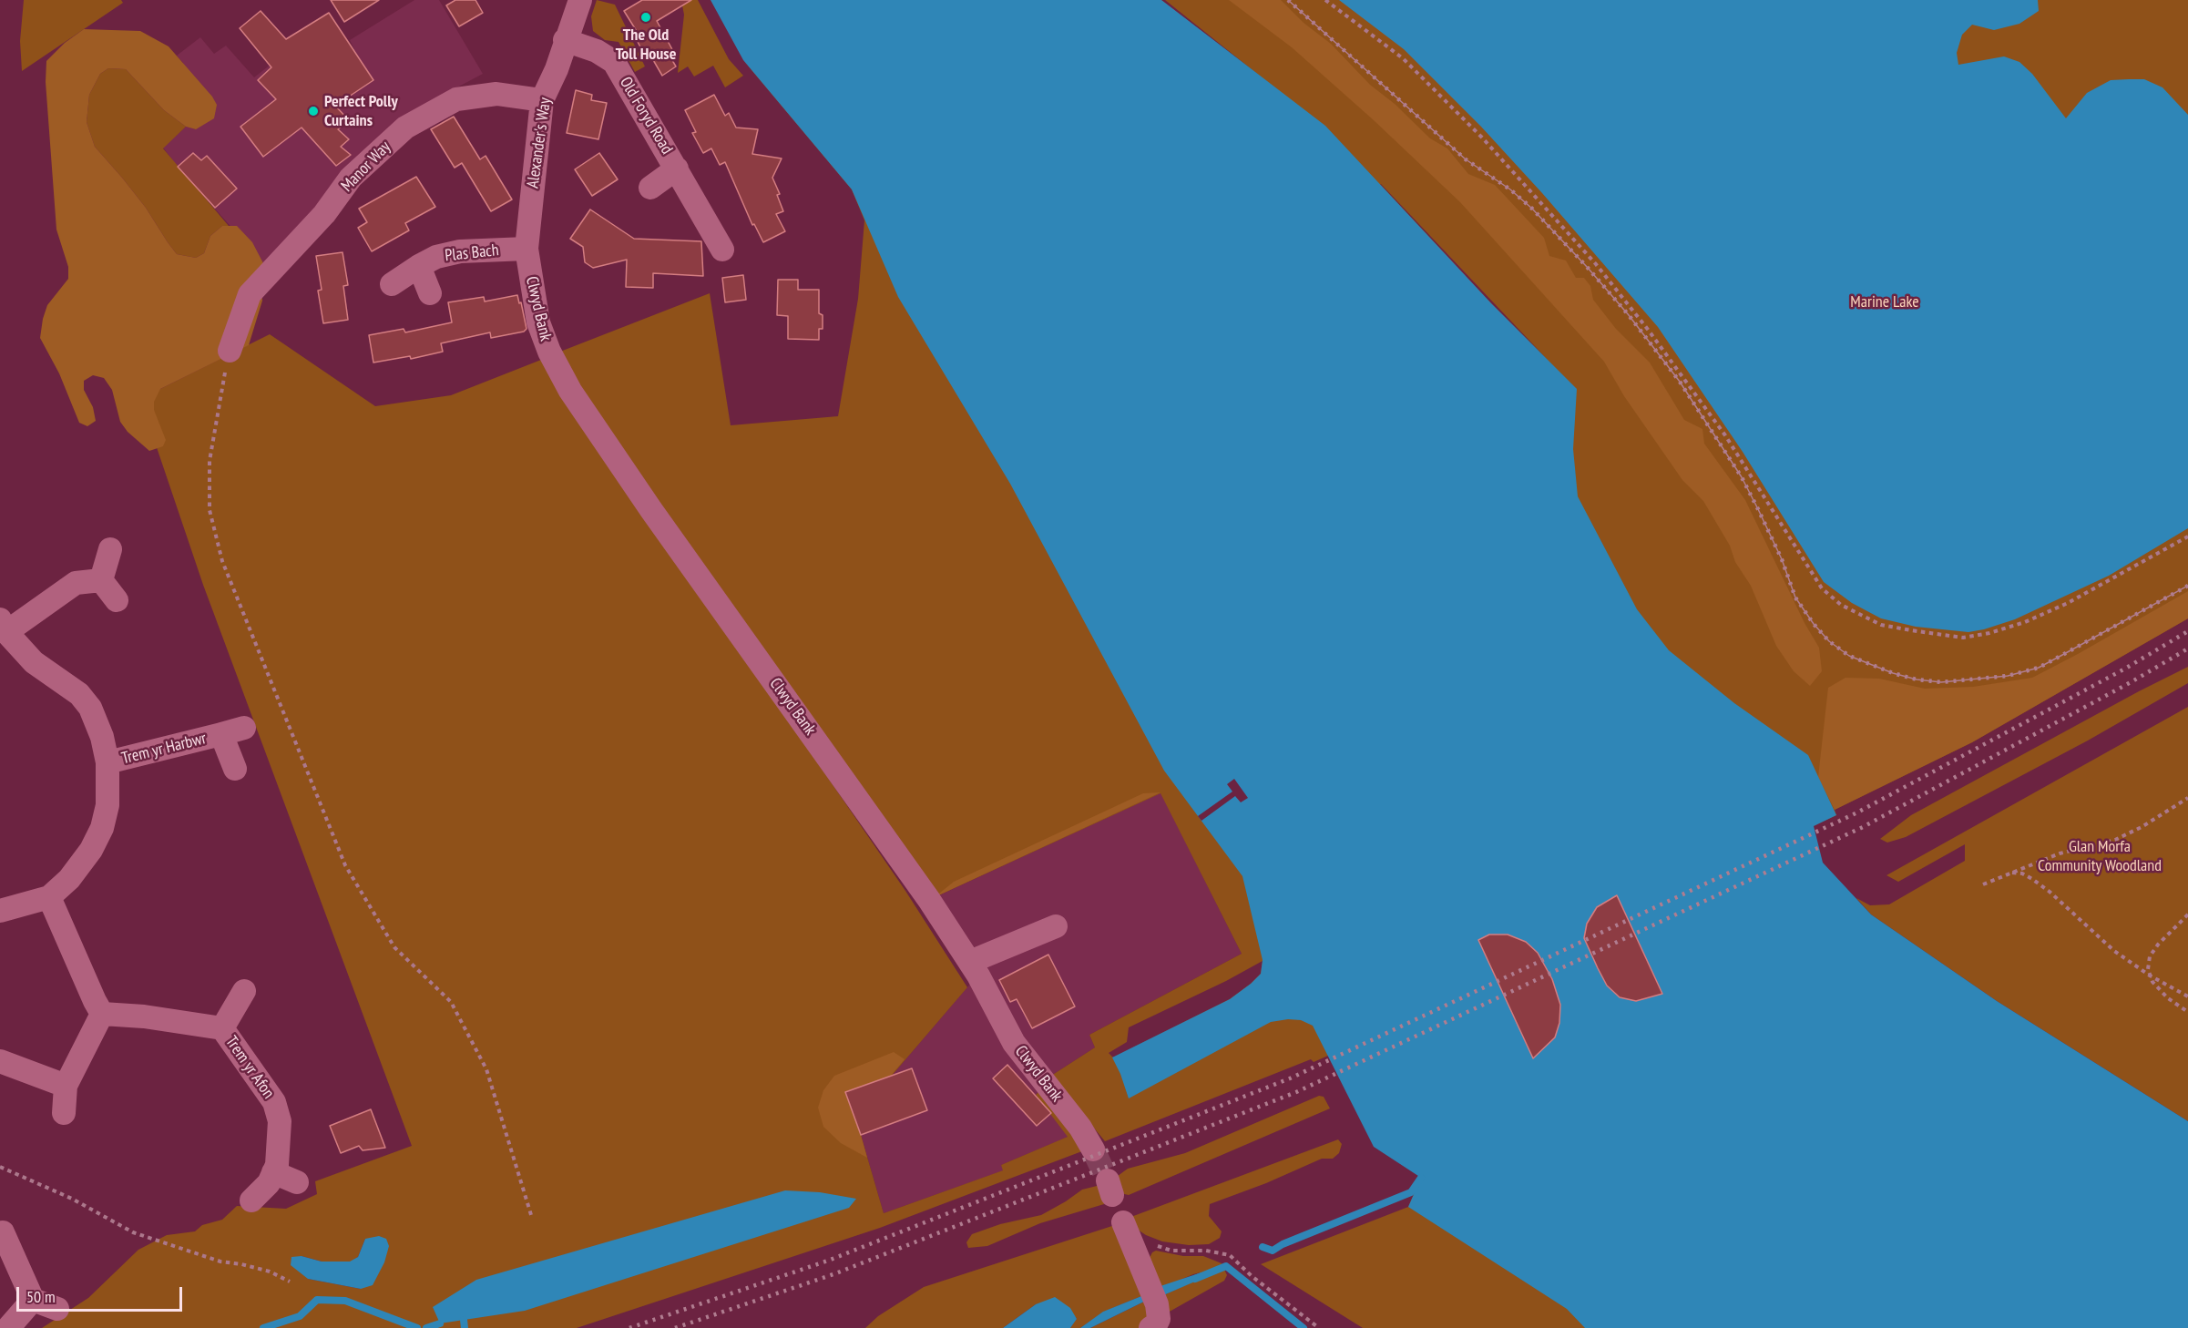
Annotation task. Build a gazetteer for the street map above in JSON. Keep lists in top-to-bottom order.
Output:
{
  "streets": {
    "street": [
      "Old Foryd Road",
      "Alexander's Way",
      "Manor Way",
      "Plas Bach",
      "Clwyd Bank",
      "Trem yr Harbwr",
      "Trem yr Afon"
    ]
  },
  "crossings": [
    ["Old Foryd Road", "Alexander's Way"],
    ["Alexander's Way", "Manor Way"],
    ["Alexander's Way", "Plas Bach"],
    ["Alexander's Way", "Clwyd Bank"],
    ["Plas Bach", "Clwyd Bank"]
  ],
  "parks": ["Marine Lake", "Glan Morfa Community Woodland"],
  "places": ["The Old Toll House", "Perfect Polly Curtains"],
  "scale_bar": "50 m"
}
